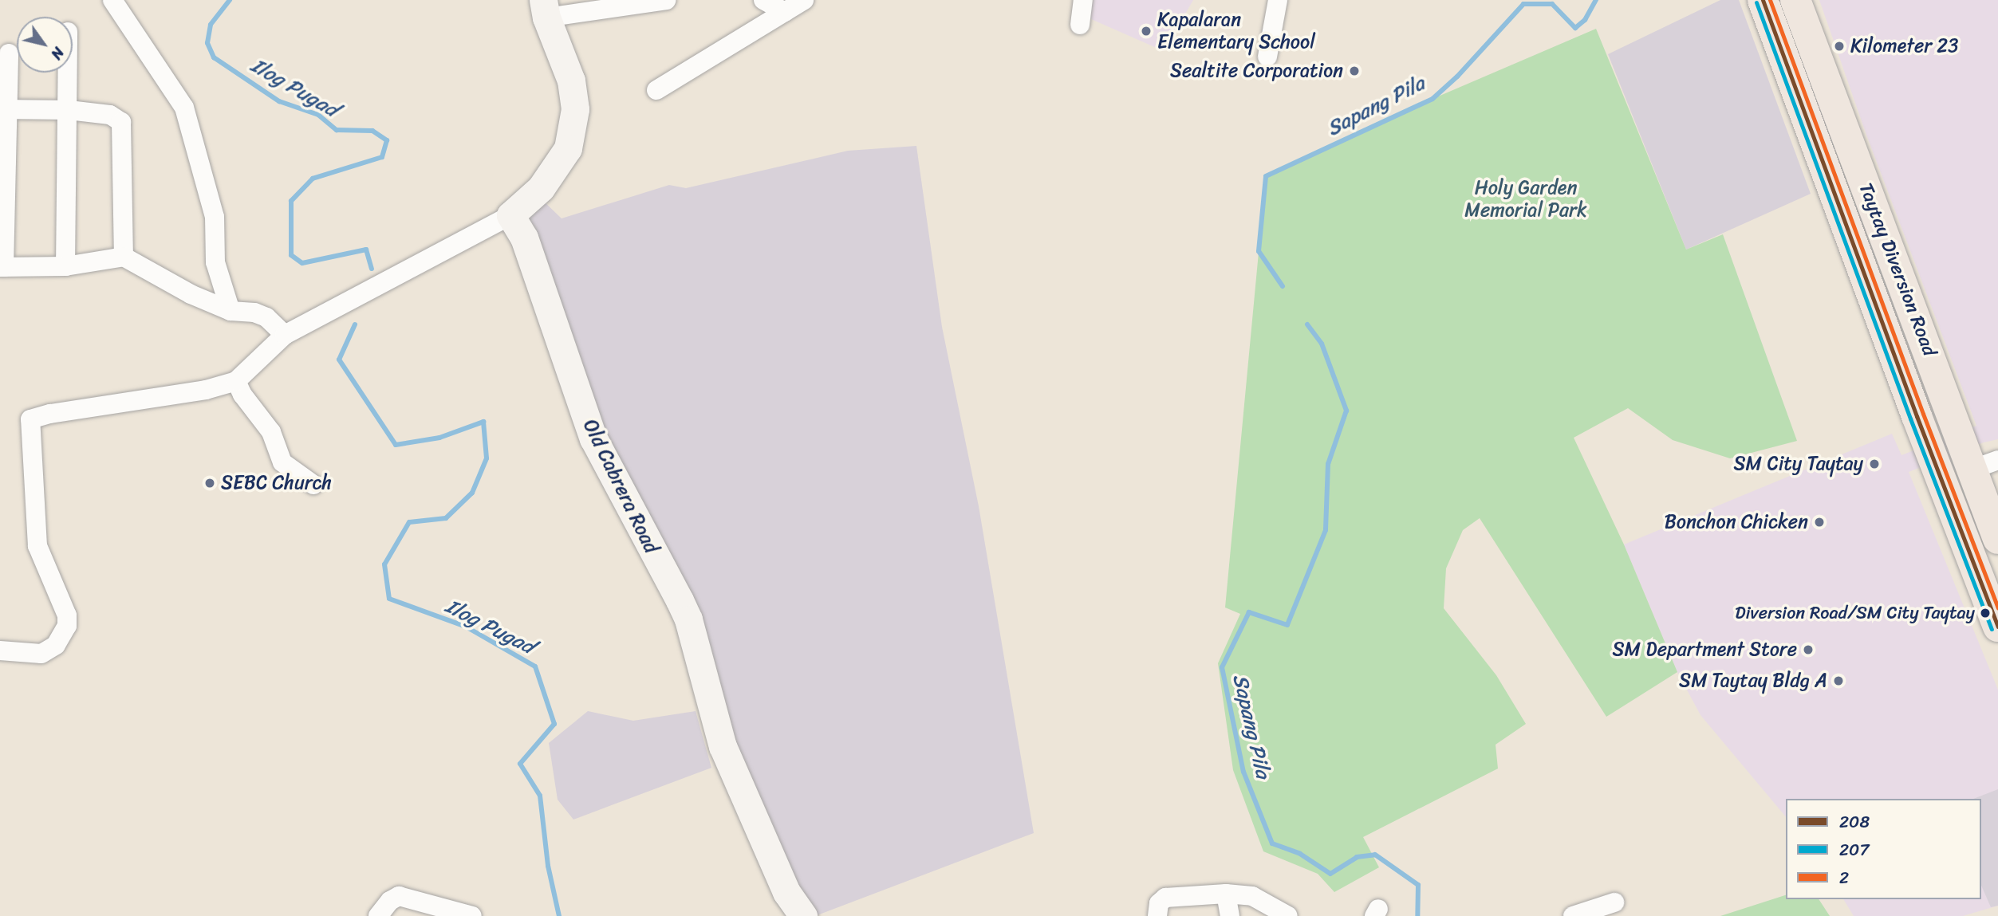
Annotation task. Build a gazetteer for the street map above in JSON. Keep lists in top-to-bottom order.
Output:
{
  "streets": {
    "main road": ["Taytay Diversion Road"],
    "street": ["Old Cabrera Road"]
  },
  "water": ["Ilog Pugad", "Sapang Pila"],
  "parks": ["Holy Garden Memorial Park"],
  "places": [
    "Kapalaran Elementary School",
    "Kilometer 23",
    "Sealtite Corporation",
    "SM City Taytay",
    "SEBC Church",
    "Bonchon Chicken",
    "Diversion Road/SM City Taytay",
    "SM Department Store",
    "SM Taytay Bldg A"
  ],
  "lines": ["transit line 208", "transit line 2", "transit line 207"],
  "legend": ["208", "207", "2"],
  "north": "bottom right"
}
